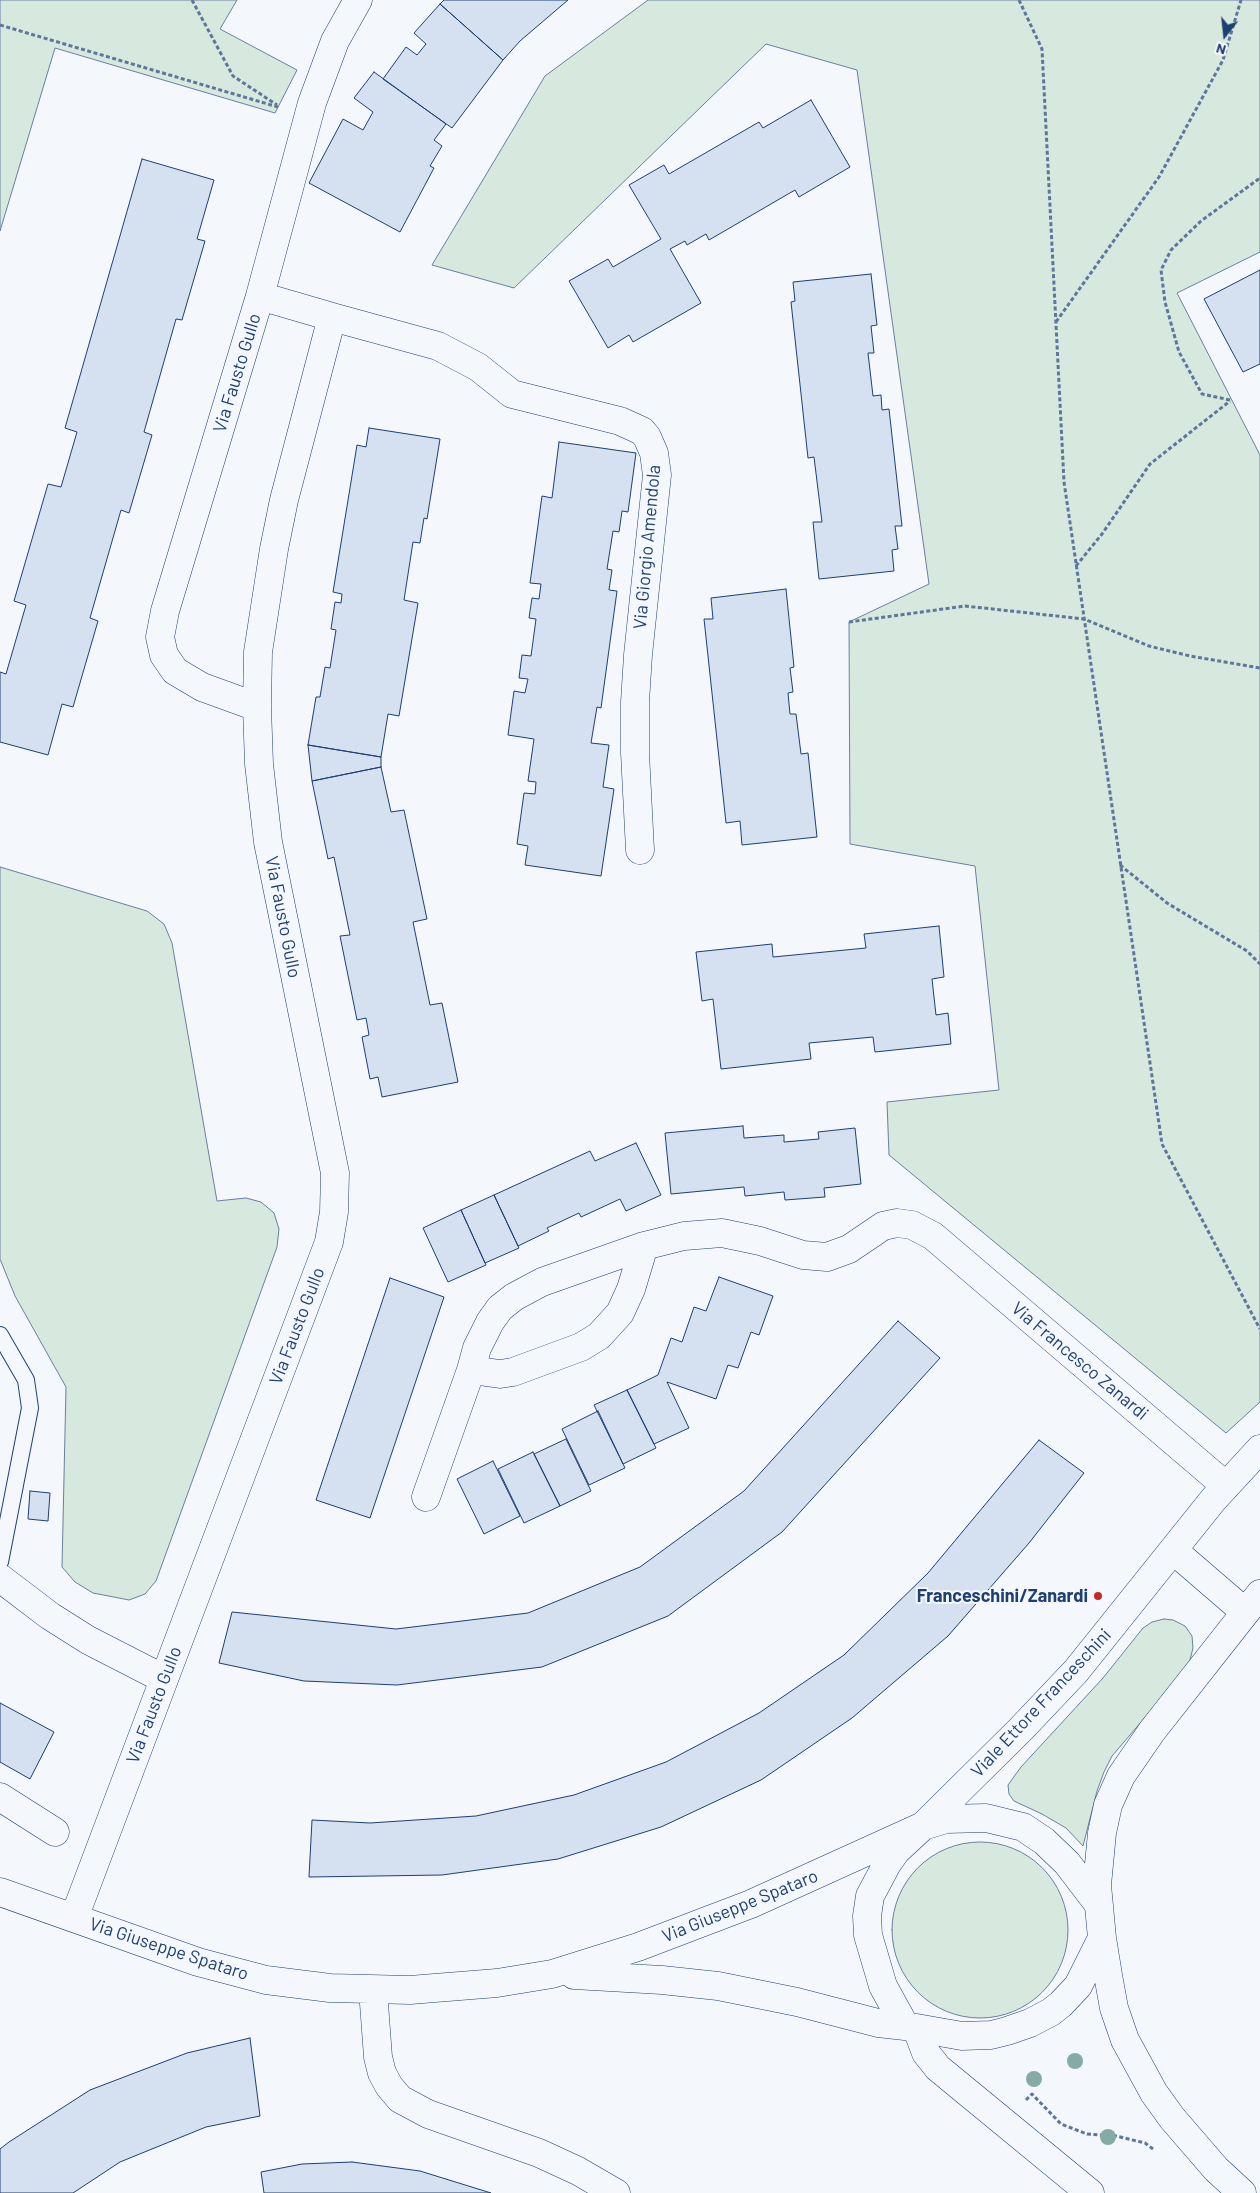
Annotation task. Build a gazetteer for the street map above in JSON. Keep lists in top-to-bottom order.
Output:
{
  "streets": {
    "street": [
      "Via Fausto Gullo",
      "Via Giorgio Amendola",
      "Via Francesco Zanardi",
      "Viale Ettore Franceschini",
      "Via Giuseppe Spataro"
    ]
  },
  "crossings": [
    ["Via Fausto Gullo", "Via Giorgio Amendola"],
    ["Via Fausto Gullo", "Via Giuseppe Spataro"],
    ["Via Francesco Zanardi", "Viale Ettore Franceschini"],
    ["Viale Ettore Franceschini", "Via Giuseppe Spataro"]
  ],
  "places": ["Franceschini/Zanardi"],
  "north": "bottom"
}
